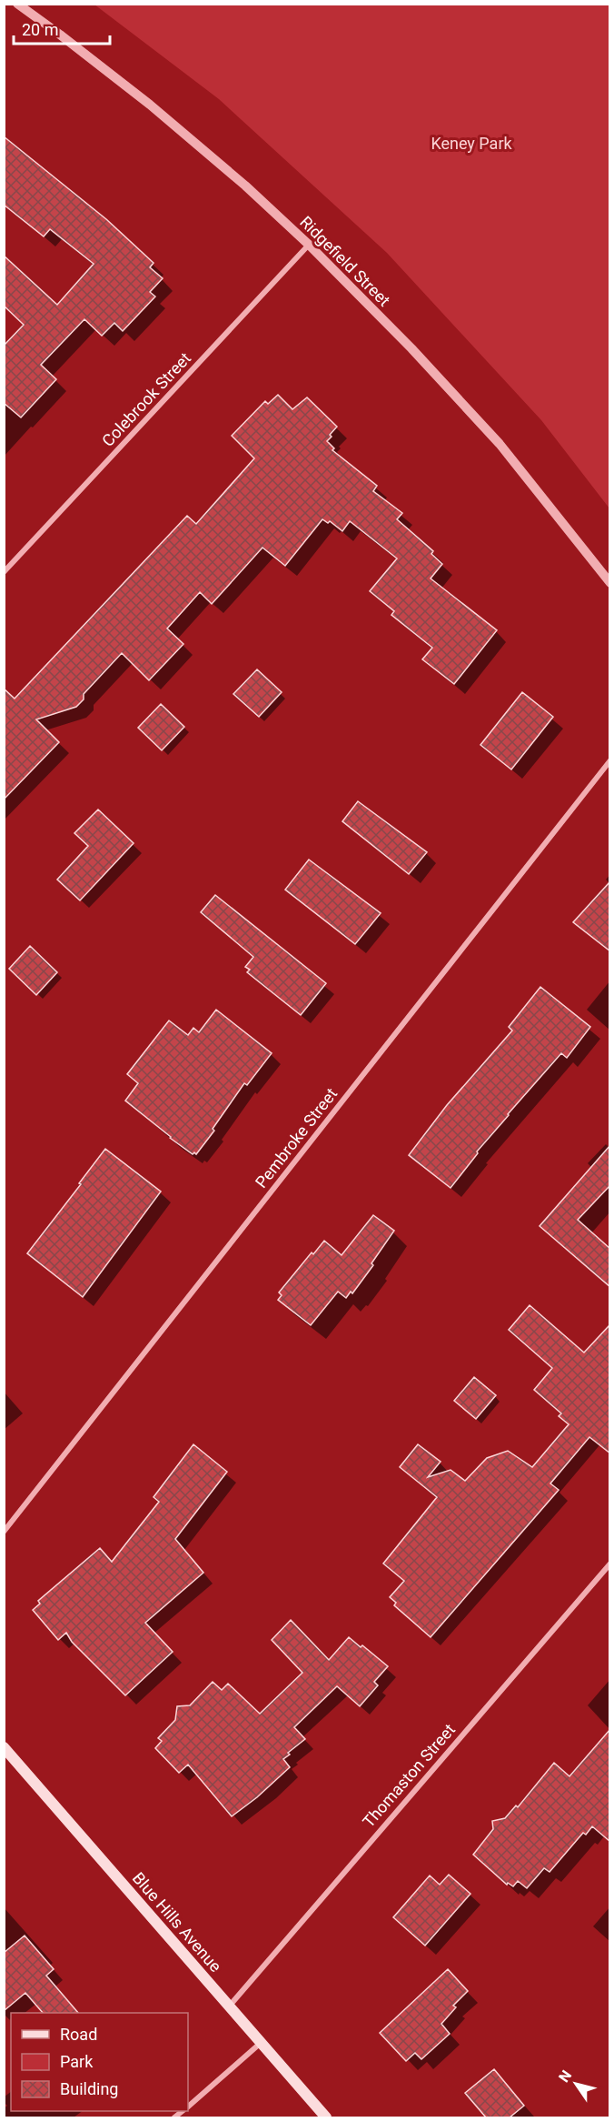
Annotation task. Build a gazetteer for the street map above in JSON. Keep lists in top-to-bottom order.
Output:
{
  "streets": {
    "main road": ["Blue Hills Avenue"],
    "street": [
      "Ridgefield Street",
      "Colebrook Street",
      "Pembroke Street",
      "Thomaston Street"
    ]
  },
  "crossings": [
    ["Ridgefield Street", "Colebrook Street"],
    ["Thomaston Street", "Blue Hills Avenue"]
  ],
  "parks": ["Keney Park"],
  "legend": ["Road", "Park", "Building"],
  "scale_bar": "20 m",
  "north": "top left"
}
